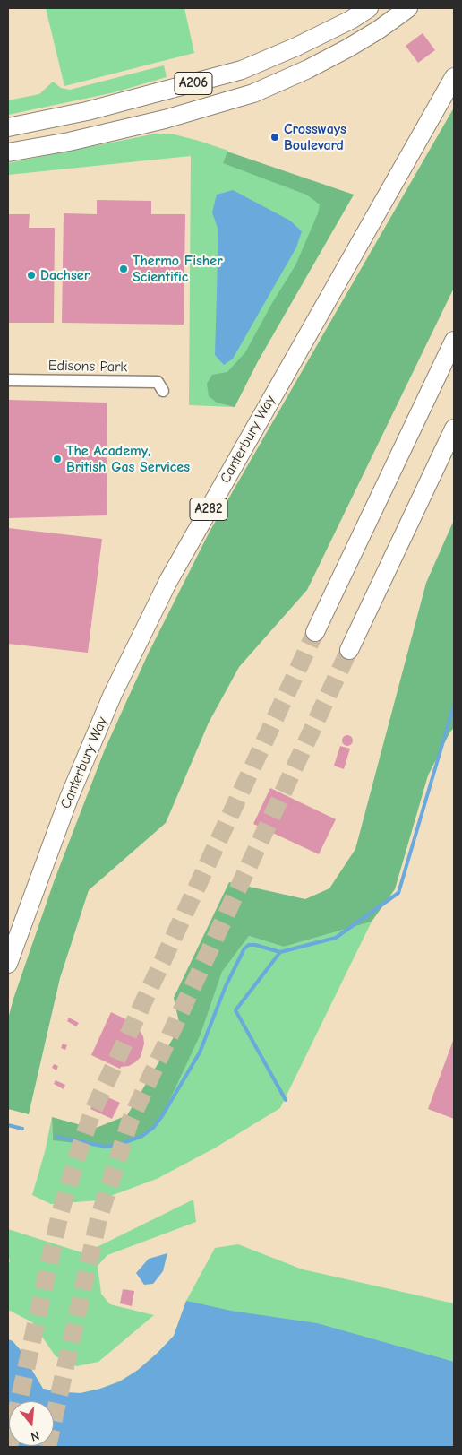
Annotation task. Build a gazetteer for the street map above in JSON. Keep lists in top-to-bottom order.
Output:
{
  "streets": {
    "main road": ["A206", "Canterbury Way", "A282"],
    "street": ["Edisons Park"]
  },
  "places": [
    "Crossways Boulevard",
    "Thermo Fisher Scientific",
    "Dachser",
    "The Academy, British Gas Services"
  ],
  "north": "bottom"
}
